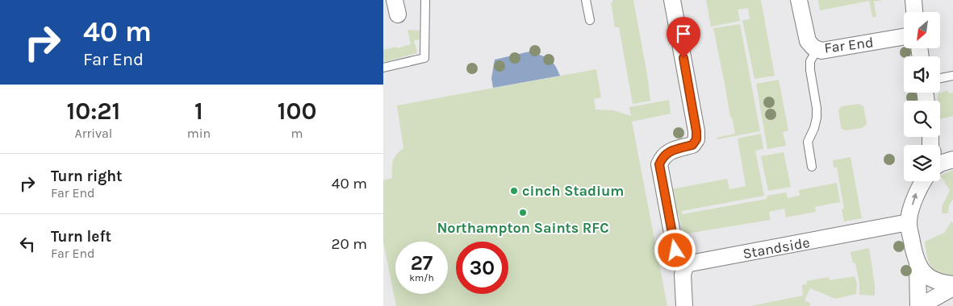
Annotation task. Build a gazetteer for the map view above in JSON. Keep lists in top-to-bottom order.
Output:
{
  "streets": {
    "street": ["Far End", "Standside"]
  },
  "places": ["cinch Stadium", "Northampton Saints RFC"],
  "north": "bottom left",
  "page": {
    "turn": ["40 m", "Far End"],
    "eta": [
      "10:21",
      "Arrival",
      "1",
      "min",
      "100",
      "m"
    ],
    "list": [
      {
        "name": "Turn right",
        "note": "Far End",
        "value": "40 m"
      },
      {
        "name": "Turn left",
        "note": "Far End",
        "value": "20 m"
      }
    ],
    "speed": "27 km/h",
    "limit": "30"
  }
}
